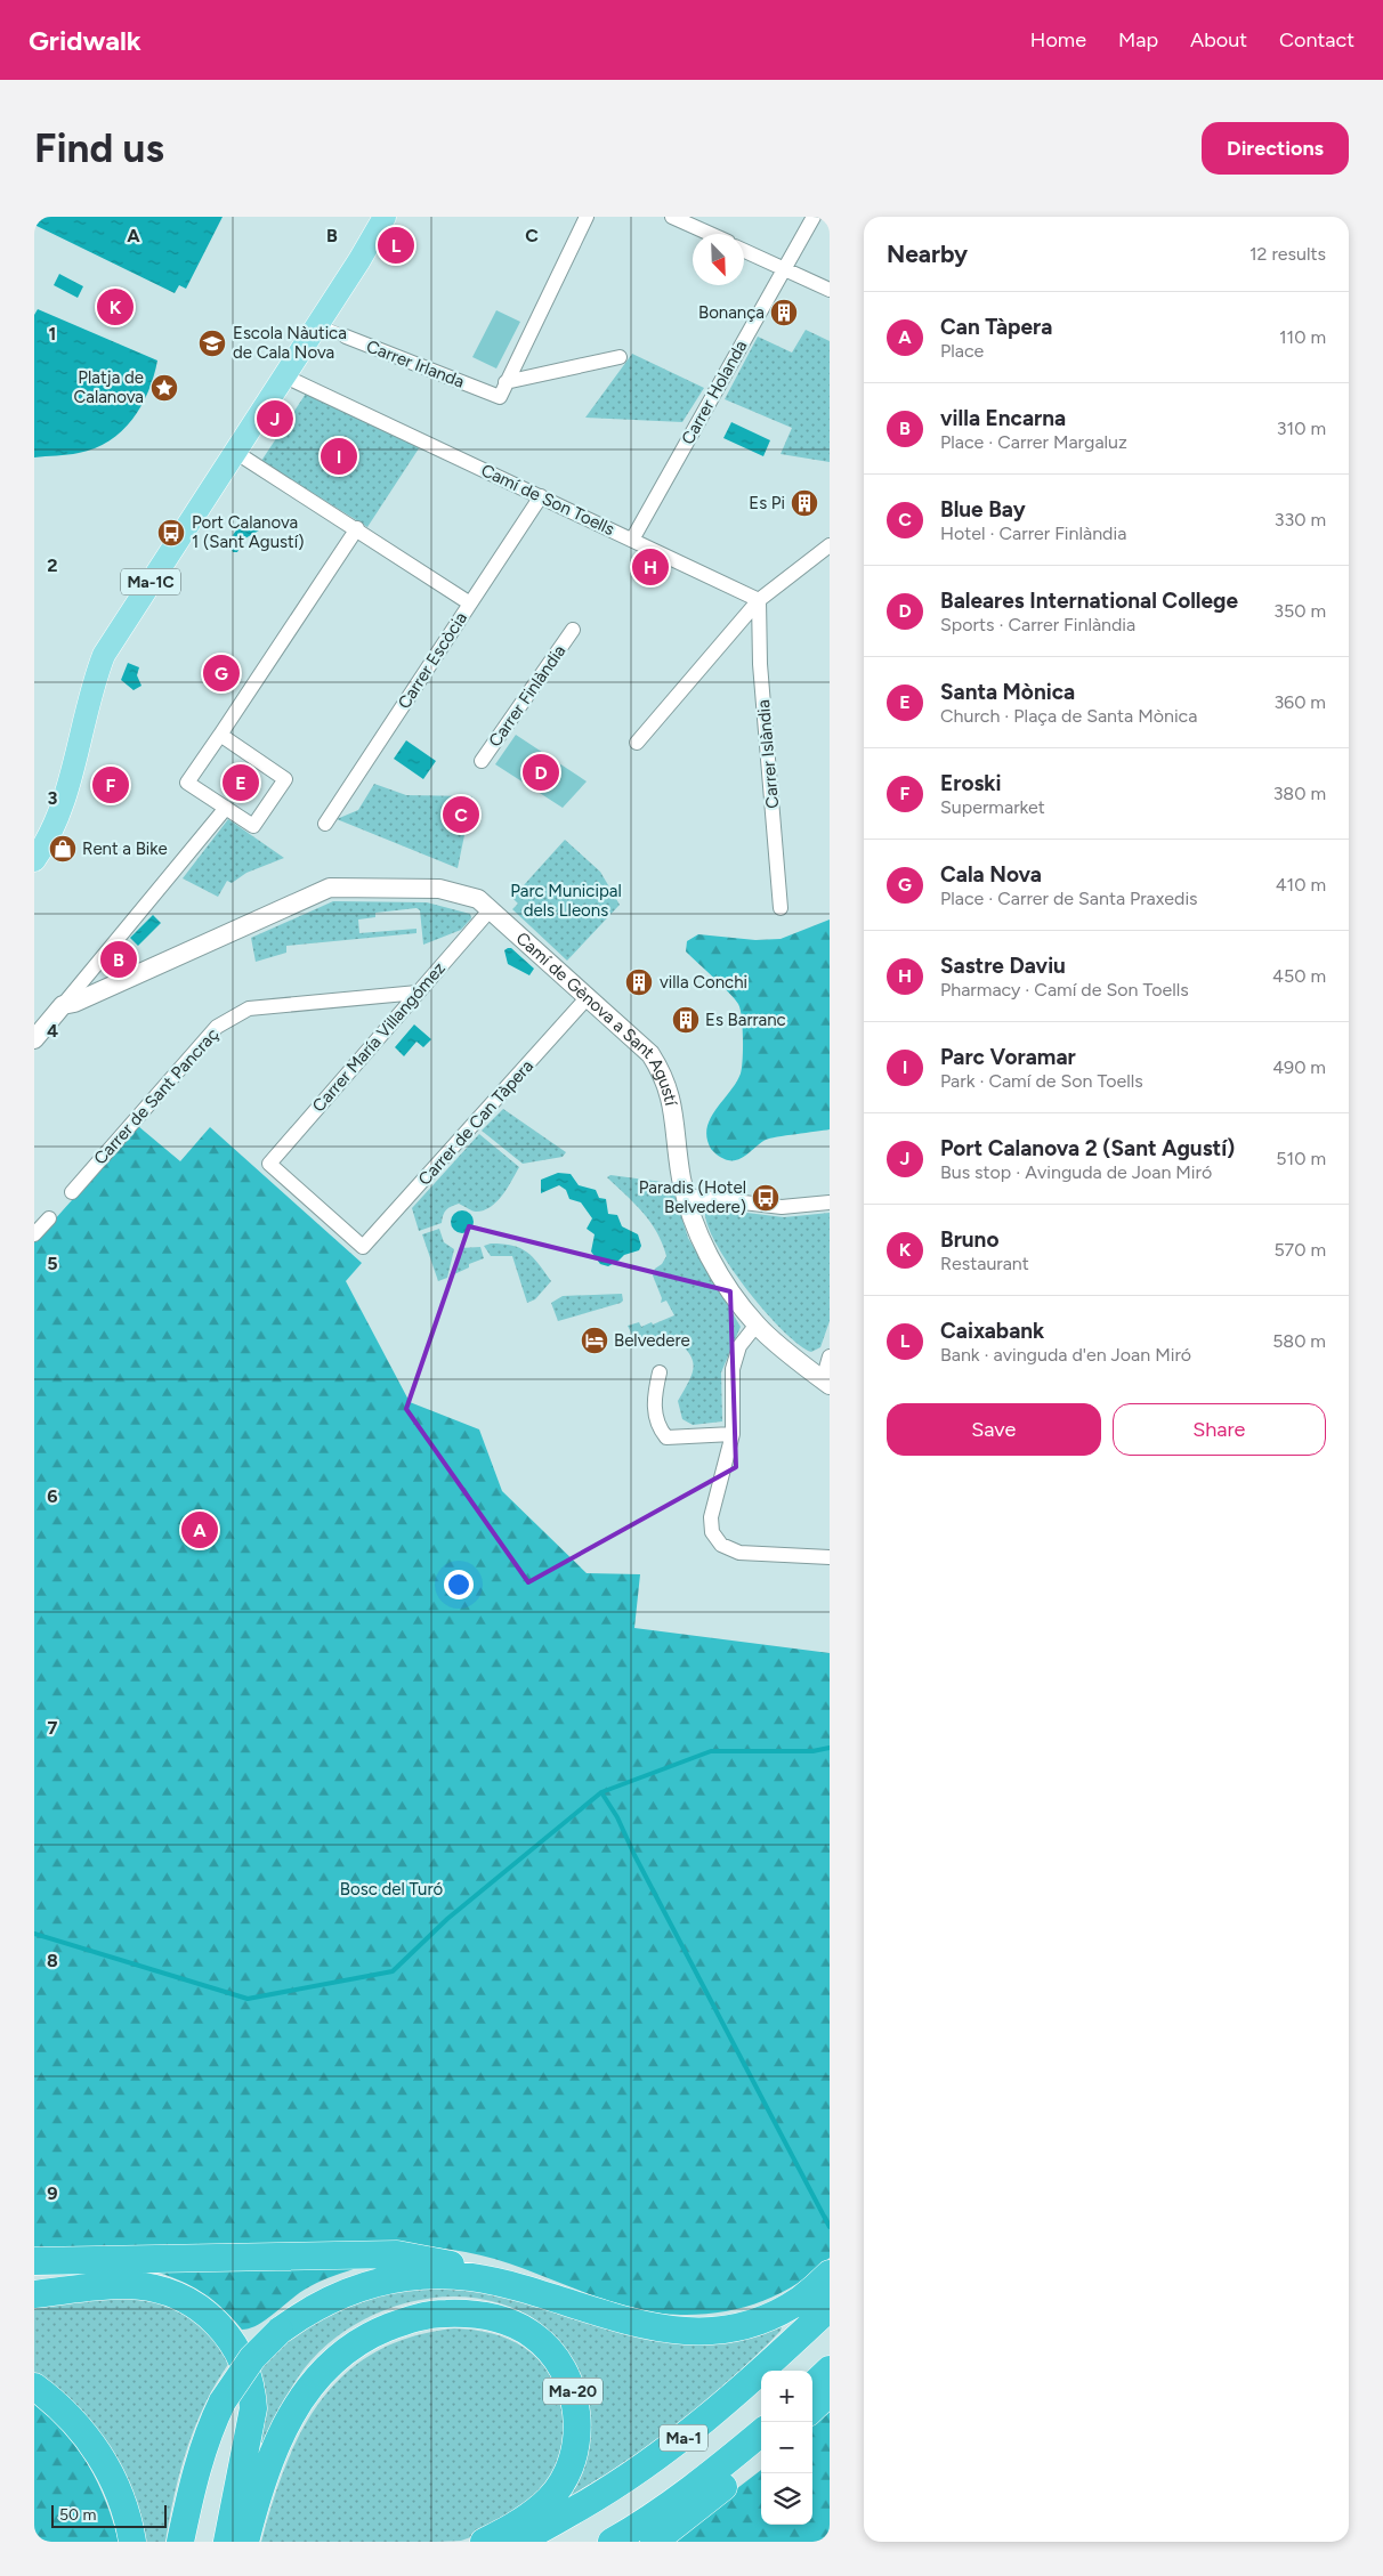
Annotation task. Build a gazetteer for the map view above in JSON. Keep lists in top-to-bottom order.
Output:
{
  "streets": {
    "highway": ["Ma-20", "Ma-1"],
    "main road": ["Ma-1C"],
    "street": [
      "Carrer Irlanda",
      "Carrer Holanda",
      "Camí de Son Toells",
      "Carrer Escòcia",
      "Carrer Finlàndia",
      "Carrer Islàndia",
      "Camí de Gènova a Sant Agustí",
      "Carrer María Villangómez",
      "Carrer de Sant Pancraç",
      "Carrer de Can Tàpera"
    ]
  },
  "crossings": [
    ["Carrer Irlanda", "Ma-1C"],
    ["Carrer Holanda", "Camí de Son Toells"],
    ["Camí de Son Toells", "Ma-1C"],
    ["Camí de Son Toells", "Carrer Escòcia"],
    ["Camí de Son Toells", "Carrer Islàndia"],
    ["Camí de Gènova a Sant Agustí", "Carrer María Villangómez"],
    ["Camí de Gènova a Sant Agustí", "Carrer de Can Tàpera"],
    ["Carrer María Villangómez", "Carrer de Sant Pancraç"],
    ["Carrer María Villangómez", "Carrer de Can Tàpera"]
  ],
  "parks": ["Parc Municipal dels Lleons", "Bosc del Turó"],
  "places": {
    "building": [
      "Bonança",
      "Es Pi",
      "villa Conchi",
      "Es Barranc"
    ],
    "school or university": ["Escola Nàutica de Cala Nova"],
    "place": ["Platja de Calanova"],
    "bus stop": ["Port Calanova 1 (Sant Agustí)", "Paradis (Hotel Belvedere)"],
    "shop": ["Rent a Bike"],
    "hotel": ["Belvedere"]
  },
  "scale_bar": "50 m",
  "north": "bottom right",
  "page": {
    "header": "Gridwalk",
    "nav": [
      "Home",
      "Map",
      "About",
      "Contact"
    ],
    "buttons": [
      "Directions",
      ["Save", "Share"]
    ],
    "title": "Find us",
    "heading": ["Nearby", "12 results"],
    "pins": [
      "L",
      "K",
      "J",
      "I",
      "H",
      "G",
      "D",
      "E",
      "F",
      "C",
      "B",
      "A"
    ],
    "list": [
      {
        "mark": "A",
        "name": "Can Tàpera",
        "note": "Place",
        "value": "110 m"
      },
      {
        "mark": "B",
        "name": "villa Encarna",
        "note": "Place · Carrer Margaluz",
        "value": "310 m"
      },
      {
        "mark": "C",
        "name": "Blue Bay",
        "note": "Hotel · Carrer Finlàndia",
        "value": "330 m"
      },
      {
        "mark": "D",
        "name": "Baleares International College",
        "note": "Sports · Carrer Finlàndia",
        "value": "350 m"
      },
      {
        "mark": "E",
        "name": "Santa Mònica",
        "note": "Church · Plaça de Santa Mònica",
        "value": "360 m"
      },
      {
        "mark": "F",
        "name": "Eroski",
        "note": "Supermarket",
        "value": "380 m"
      },
      {
        "mark": "G",
        "name": "Cala Nova",
        "note": "Place · Carrer de Santa Praxedis",
        "value": "410 m"
      },
      {
        "mark": "H",
        "name": "Sastre Daviu",
        "note": "Pharmacy · Camí de Son Toells",
        "value": "450 m"
      },
      {
        "mark": "I",
        "name": "Parc Voramar",
        "note": "Park · Camí de Son Toells",
        "value": "490 m"
      },
      {
        "mark": "J",
        "name": "Port Calanova 2 (Sant Agustí)",
        "note": "Bus stop · Avinguda de Joan Miró",
        "value": "510 m"
      },
      {
        "mark": "K",
        "name": "Bruno",
        "note": "Restaurant",
        "value": "570 m"
      },
      {
        "mark": "L",
        "name": "Caixabank",
        "note": "Bank · avinguda d'en Joan Miró",
        "value": "580 m"
      }
    ],
    "map_buttons": ["+", "−"],
    "scale": "50 m"
  },
  "grid": {
    "columns": ["A", "B", "C"],
    "rows": [
      "1",
      "2",
      "3",
      "4",
      "5",
      "6",
      "7",
      "8",
      "9"
    ]
  }
}
